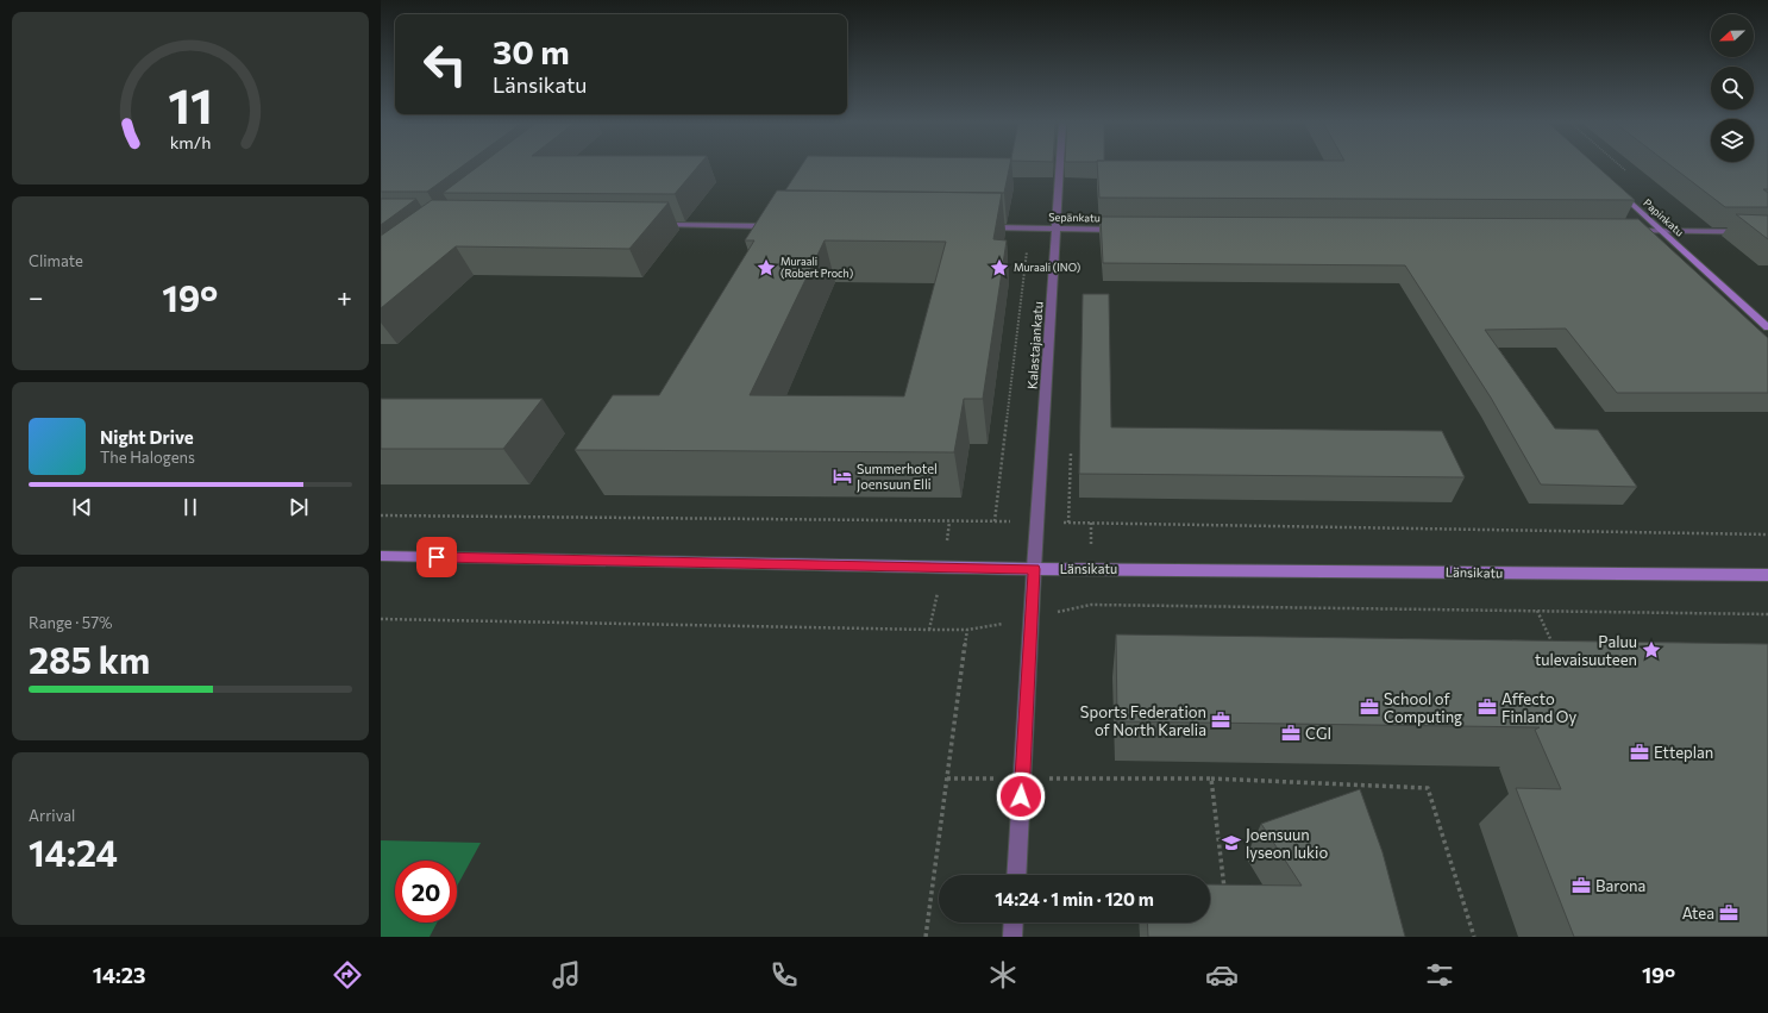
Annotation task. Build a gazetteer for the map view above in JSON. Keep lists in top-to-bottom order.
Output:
{
  "streets": {
    "street": [
      "Sepänkatu",
      "Papinkatu",
      "Kalastajankatu",
      "Länsikatu"
    ]
  },
  "crossings": [
    ["Sepänkatu", "Kalastajankatu"],
    ["Kalastajankatu", "Länsikatu"]
  ],
  "places": {
    "place": ["Muraali (Robert Proch)", "Muraali (INO)", "Paluu tulevaisuuteen"],
    "hotel": ["Summerhotel Joensuun Elli"],
    "office": [
      "School of Computing",
      "Affecto Finland Oy",
      "Sports Federation of North Karelia",
      "CGI",
      "Etteplan",
      "Barona",
      "Atea"
    ],
    "school or university": ["Joensuun lyseon lukio"]
  },
  "north": "left",
  "page": {
    "turn": ["30 m", "Länsikatu"],
    "tile": [
      "Climate",
      ["Range · 57%", "285 km"],
      ["Arrival", "14:24"]
    ],
    "heat": ["−", "19°", "+"],
    "song": ["Night Drive", "The Halogens"],
    "limit": "20",
    "trip": "14:24 · 1 min · 120 m",
    "tabs": ["14:23", "19°"],
    "gauge": ["11", "km/h"]
  }
}
